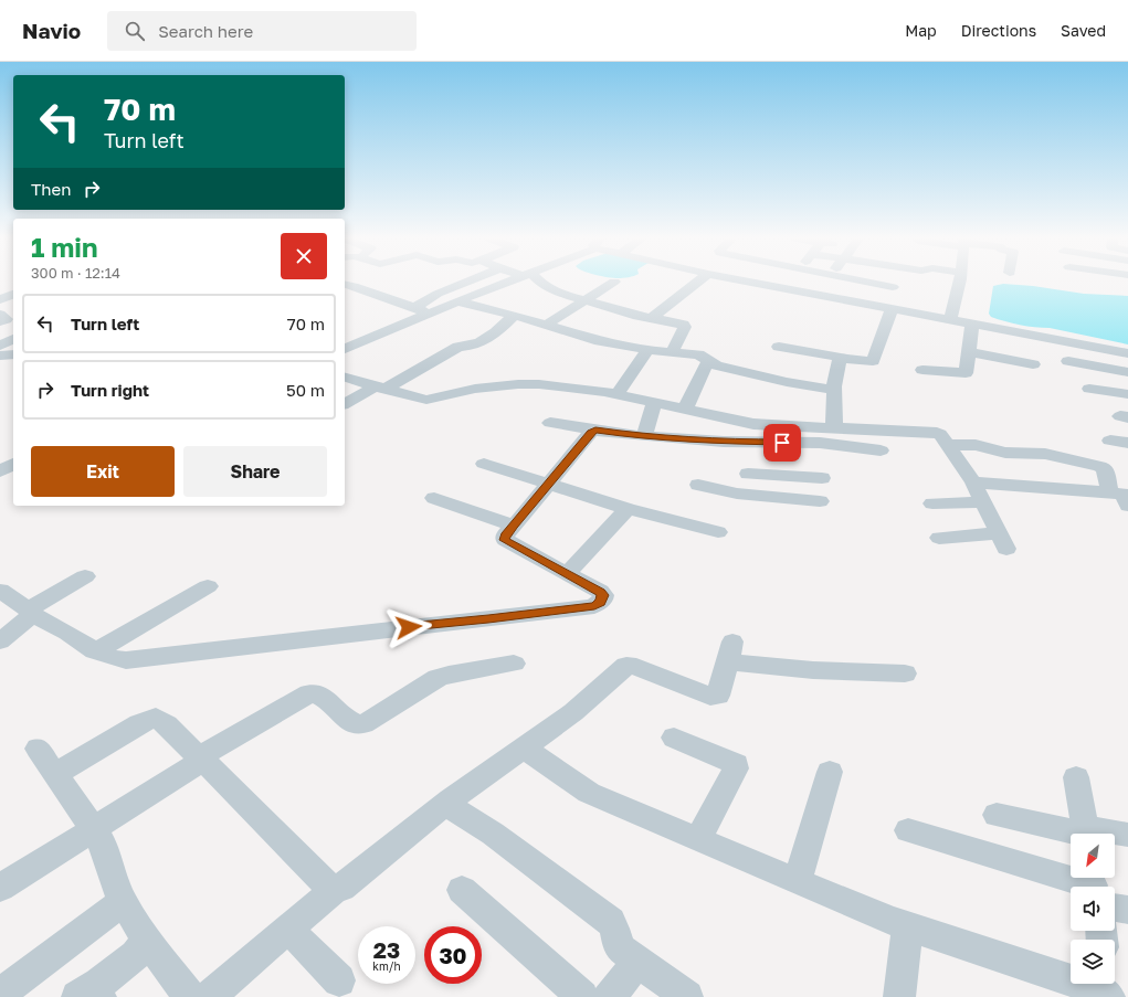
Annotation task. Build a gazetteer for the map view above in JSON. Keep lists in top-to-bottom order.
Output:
{
  "north": "bottom left",
  "page": {
    "header": "Navio",
    "search": "Search here",
    "nav": ["Map", "Directions", "Saved"],
    "turn": ["70 m", "Turn left"],
    "then": "Then",
    "heading": ["1 min", "300 m · 12:14"],
    "list": [
      {
        "name": "Turn left",
        "value": "70 m"
      },
      {
        "name": "Turn right",
        "value": "50 m"
      }
    ],
    "buttons": ["Exit", "Share"],
    "speed": "23 km/h",
    "limit": "30"
  }
}
